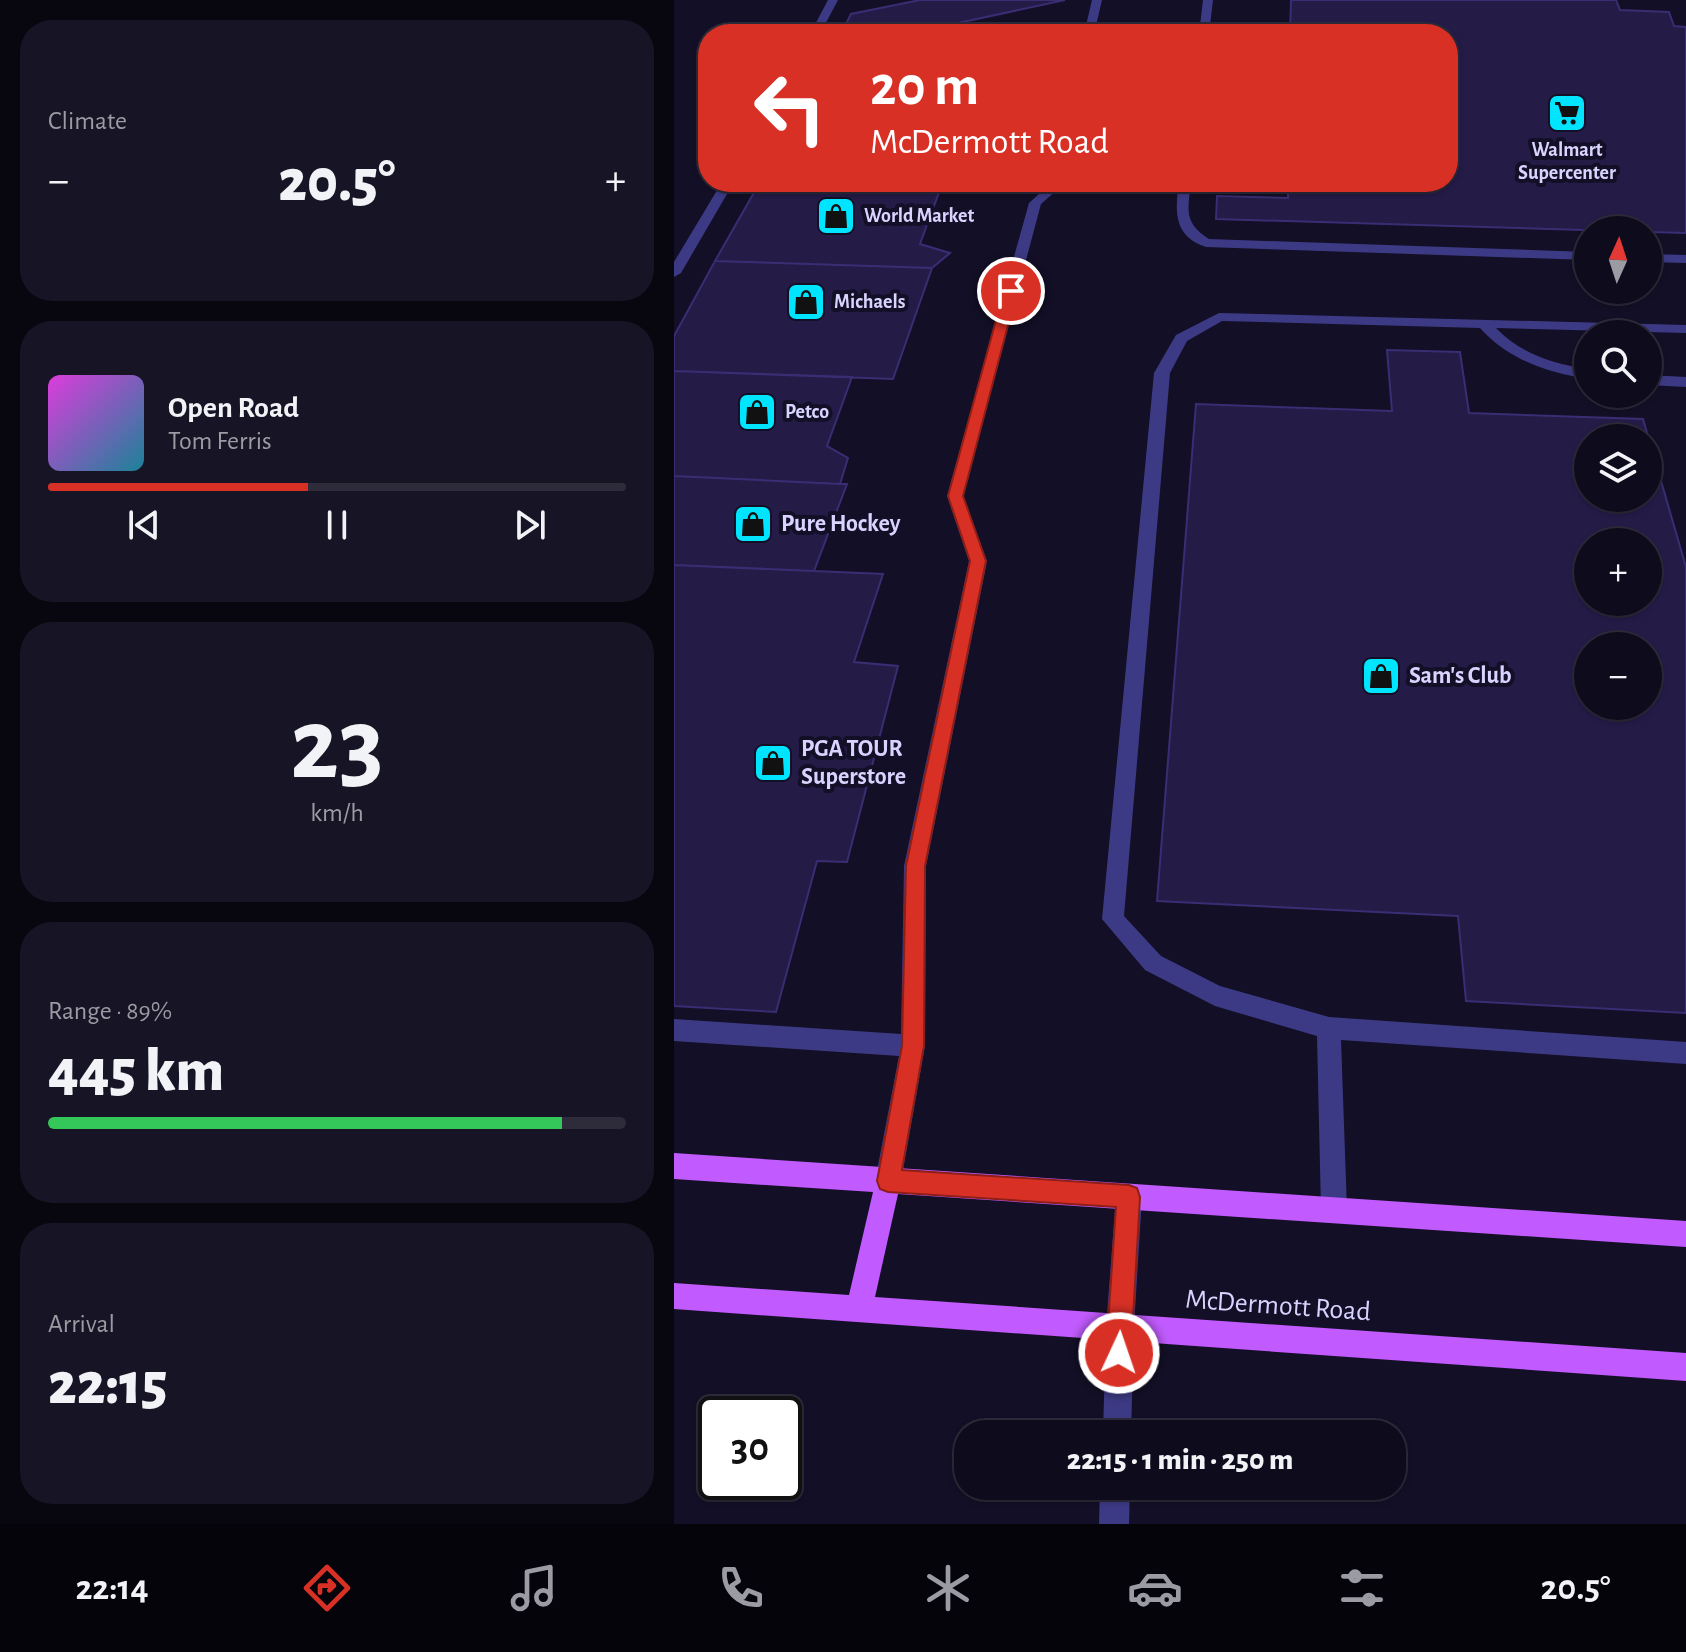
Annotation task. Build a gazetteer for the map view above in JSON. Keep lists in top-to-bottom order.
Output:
{
  "streets": {
    "main road": ["McDermott Road"]
  },
  "places": {
    "supermarket": ["Walmart Supercenter"],
    "shop": [
      "World Market",
      "Michaels",
      "Petco",
      "Pure Hockey",
      "Sam's Club",
      "PGA TOUR Superstore"
    ]
  },
  "north": "top",
  "page": {
    "tile": [
      "Climate",
      ["23", "km/h"],
      ["Range · 89%", "445 km"],
      ["Arrival", "22:15"]
    ],
    "turn": ["20 m", "McDermott Road"],
    "heat": ["−", "20.5°", "+"],
    "map_buttons": ["+", "−"],
    "song": ["Open Road", "Tom Ferris"],
    "limit": "30",
    "trip": "22:15 · 1 min · 250 m",
    "tabs": ["22:14", "20.5°"]
  }
}
